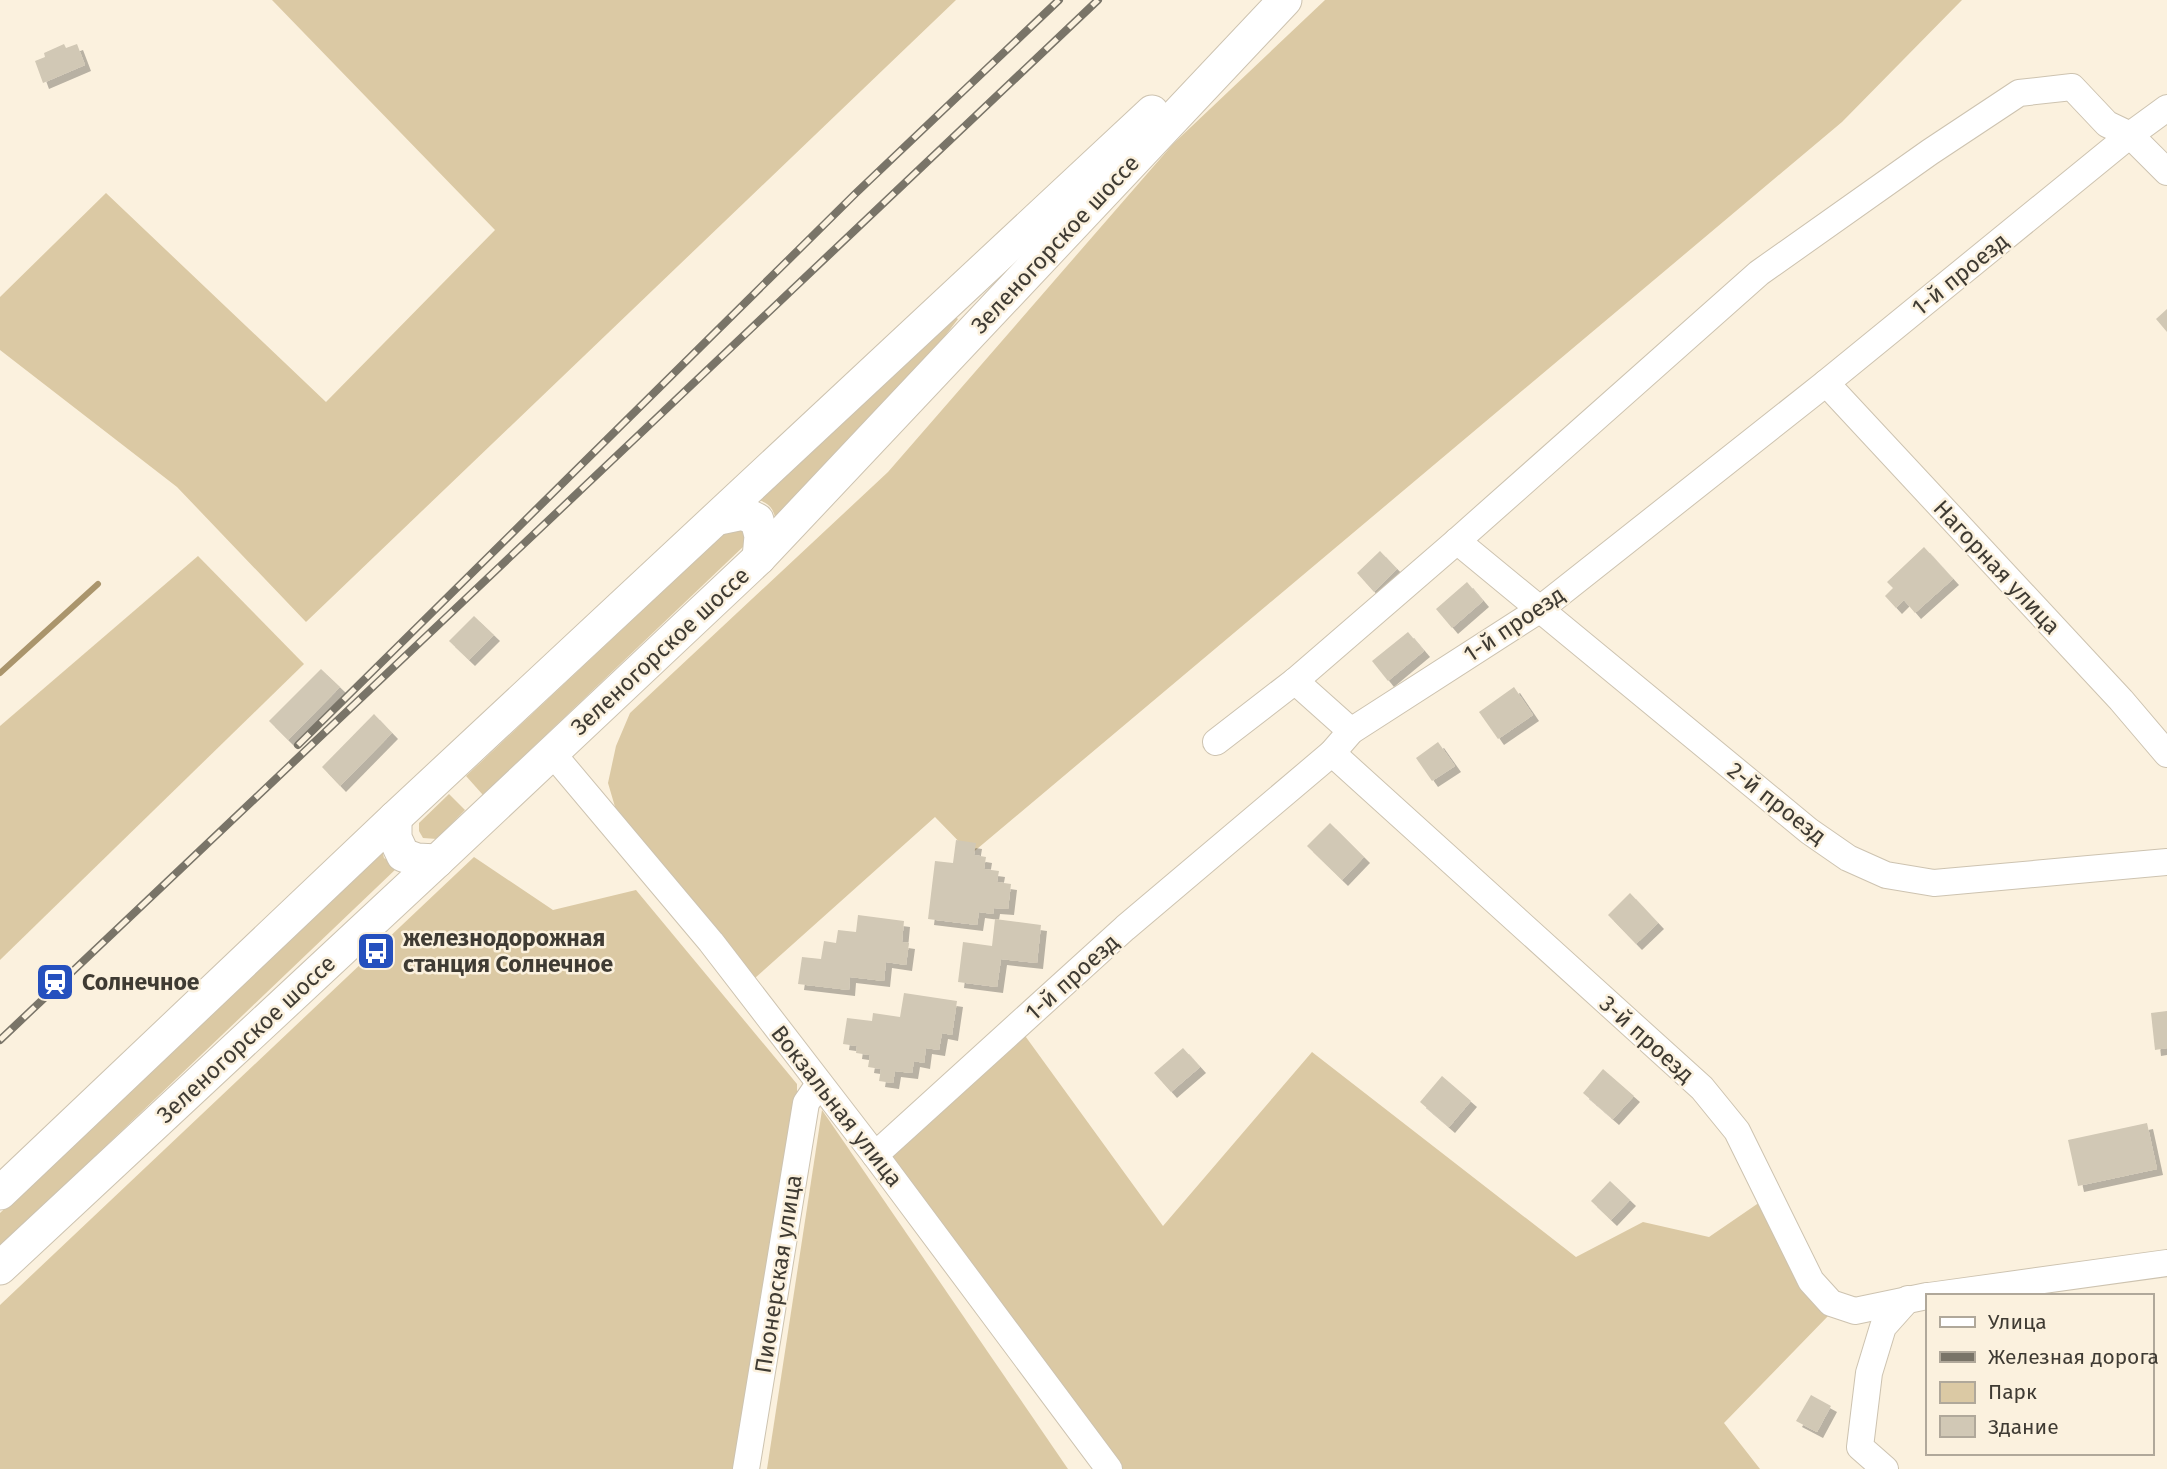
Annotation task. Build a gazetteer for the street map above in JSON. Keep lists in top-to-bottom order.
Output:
{
  "streets": {
    "main road": ["Зеленогорское шоссе"],
    "street": [
      "1-й проезд",
      "Нагорная улица",
      "2-й проезд",
      "3-й проезд",
      "Вокзальная улица",
      "Пионерская улица"
    ]
  },
  "crossings": [
    ["Зеленогорское шоссе", "Вокзальная улица"],
    ["1-й проезд", "Нагорная улица"],
    ["1-й проезд", "2-й проезд"],
    ["1-й проезд", "3-й проезд"],
    ["1-й проезд", "Вокзальная улица"],
    ["Вокзальная улица", "Пионерская улица"]
  ],
  "places": {
    "bus stop": ["железнодорожная станция Солнечное"],
    "station": ["Солнечное"]
  },
  "legend": [
    "Улица",
    "Железная дорога",
    "Парк",
    "Здание"
  ]
}
